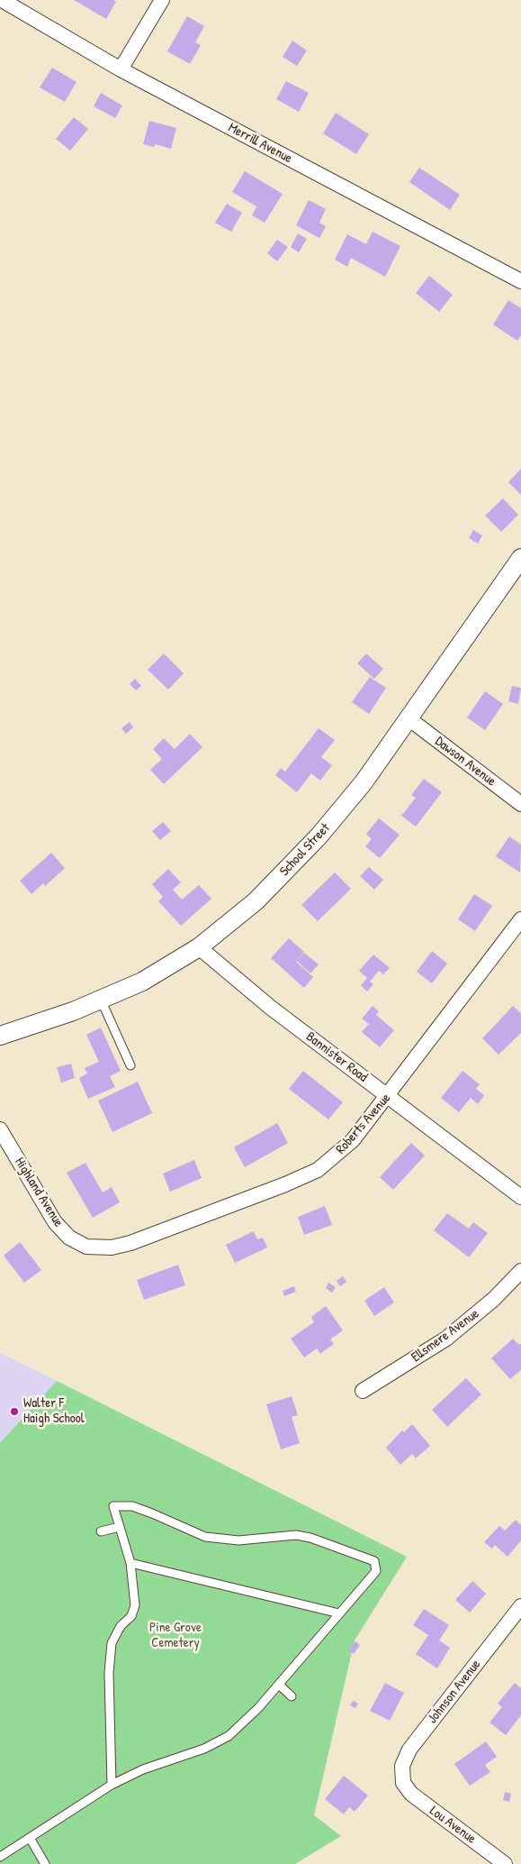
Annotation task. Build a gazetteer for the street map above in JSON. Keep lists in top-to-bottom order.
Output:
{
  "streets": {
    "street": [
      "Merrill Avenue",
      "Dawson Avenue",
      "School Street",
      "Bannister Road",
      "Roberts Avenue",
      "Highland Avenue",
      "Ellsmere Avenue",
      "Johnson Avenue",
      "Lou Avenue"
    ]
  },
  "crossings": [
    ["Dawson Avenue", "School Street"],
    ["School Street", "Bannister Road"],
    ["Bannister Road", "Roberts Avenue"],
    ["Roberts Avenue", "Highland Avenue"],
    ["Johnson Avenue", "Lou Avenue"]
  ],
  "parks": ["Pine Grove Cemetery"],
  "places": ["Walter F Haigh School"]
}
